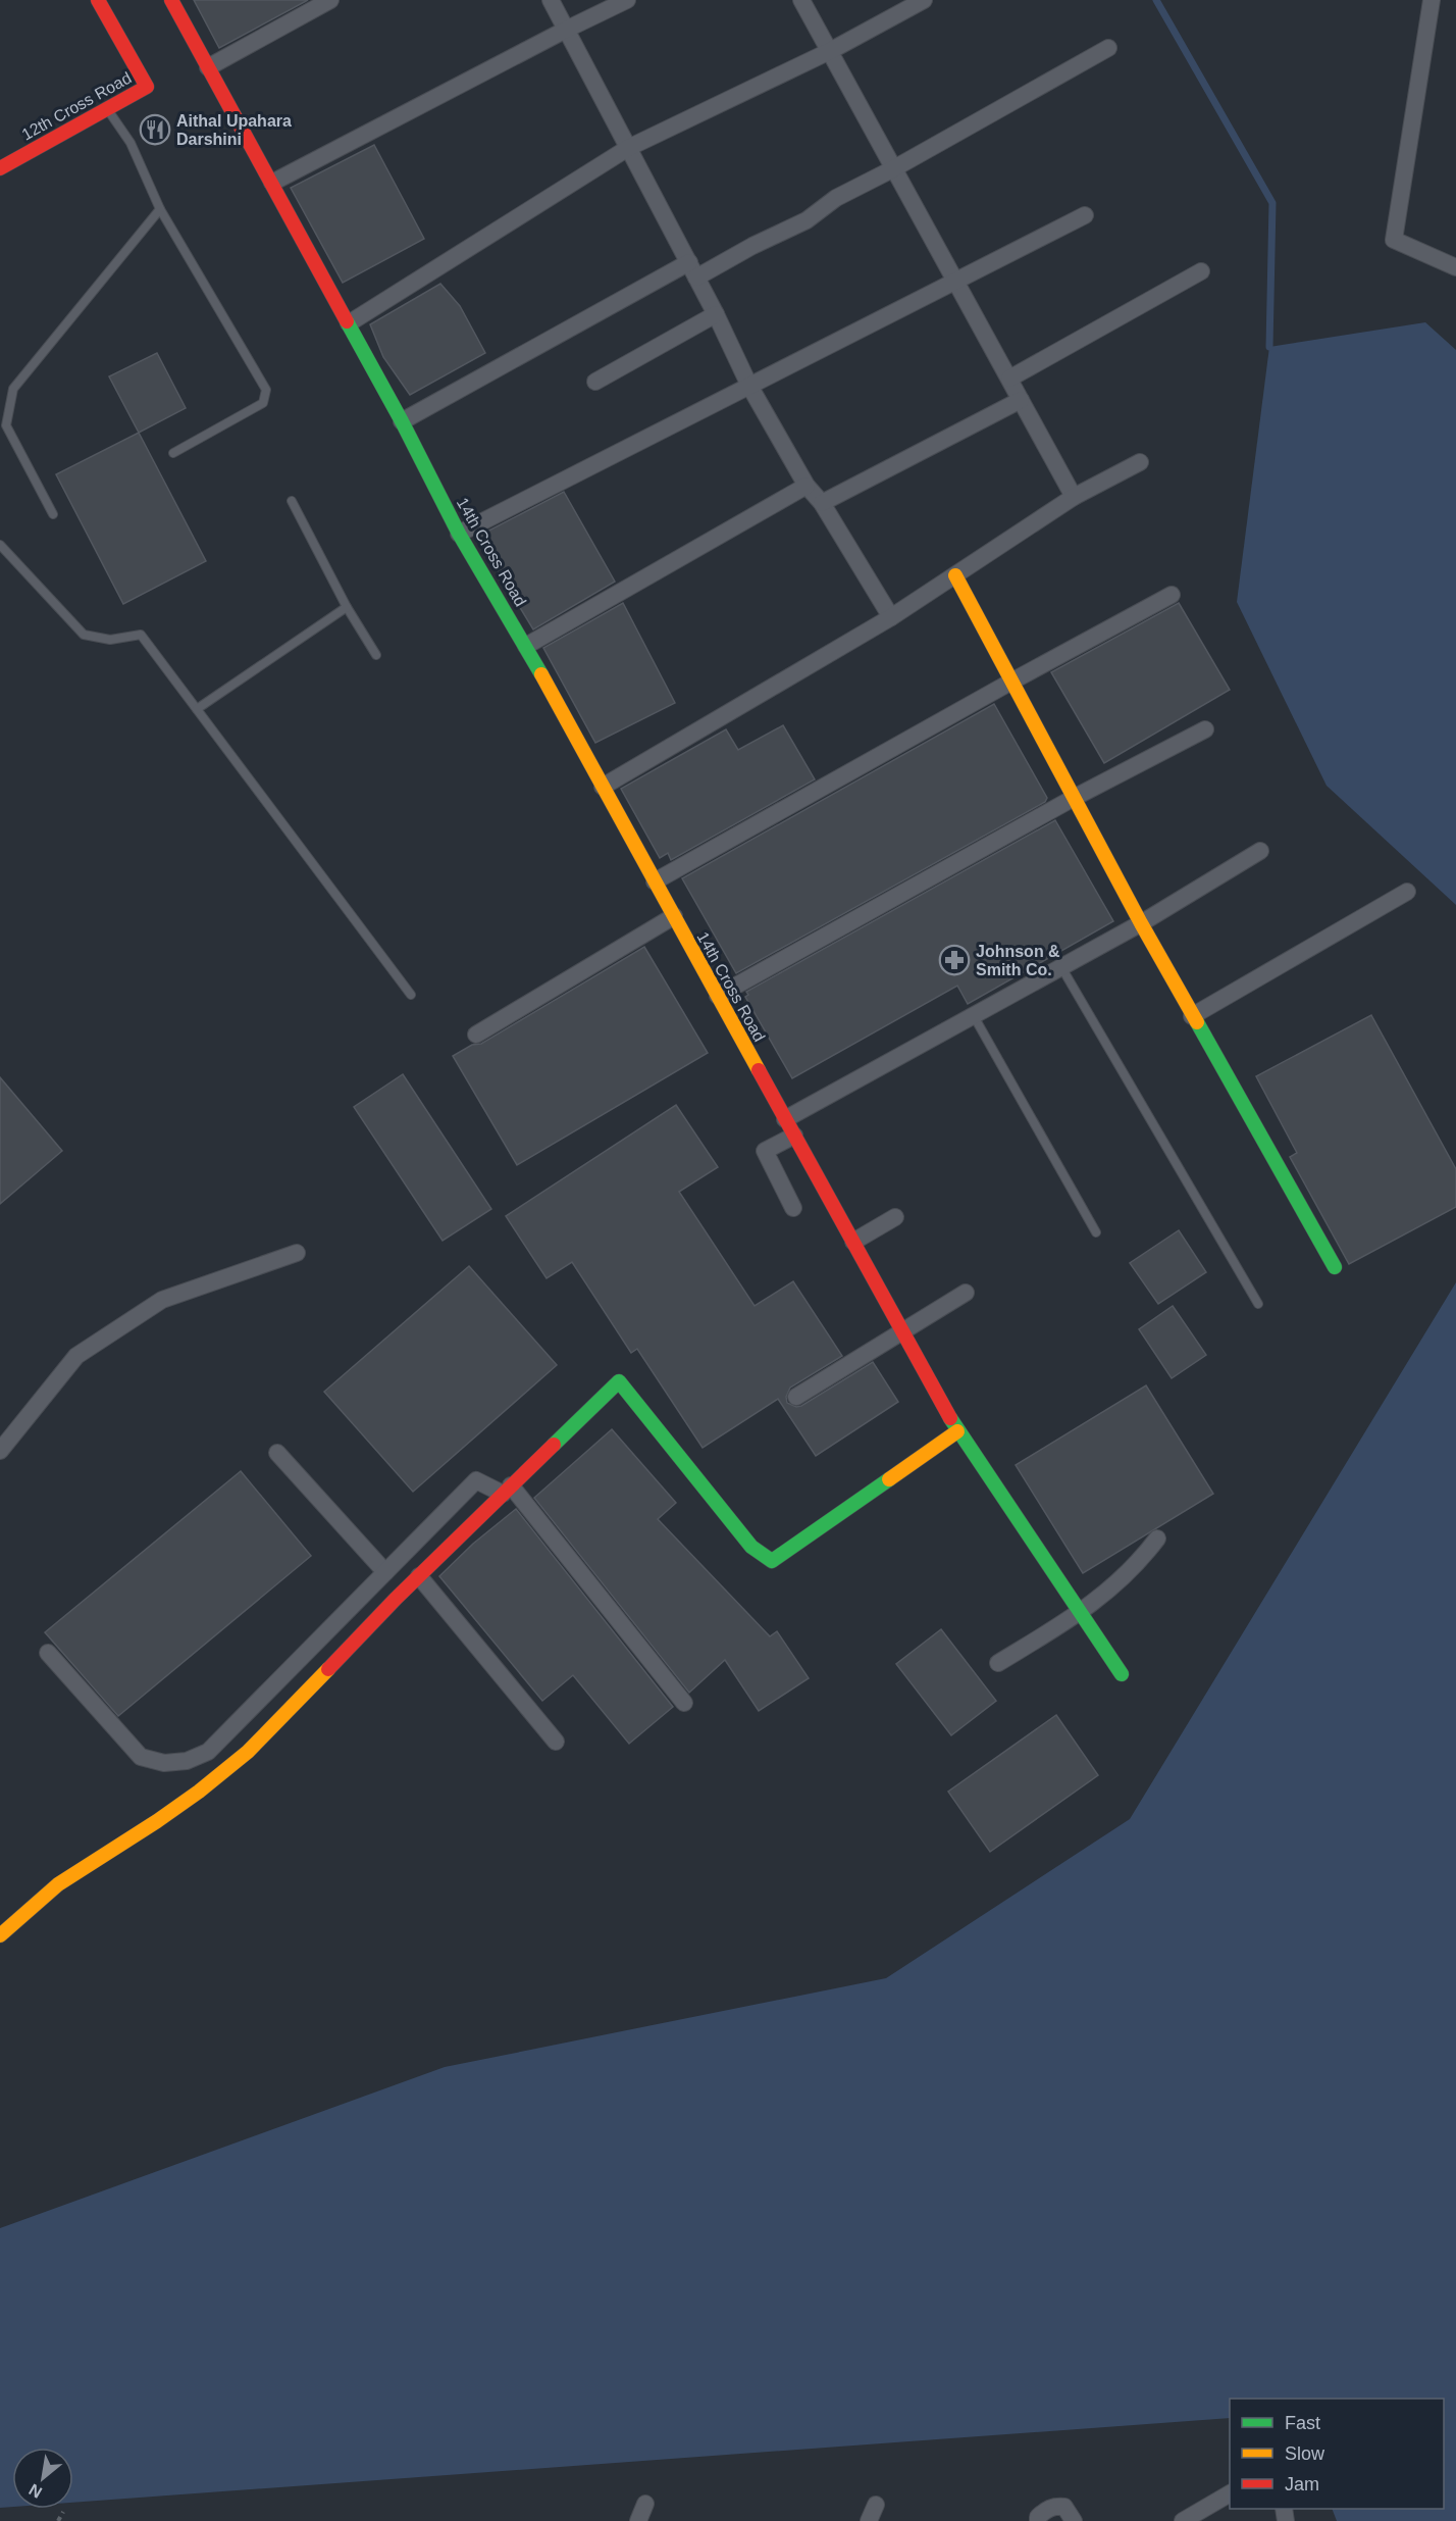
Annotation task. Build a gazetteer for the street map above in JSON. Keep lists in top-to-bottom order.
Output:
{
  "streets": {
    "street": ["12th Cross Road", "14th Cross Road"]
  },
  "places": {
    "restaurant": ["Aithal Upahara Darshini"],
    "pharmacy": ["Johnson & Smith Co."]
  },
  "legend": ["Fast", "Slow", "Jam"],
  "north": "bottom left"
}
